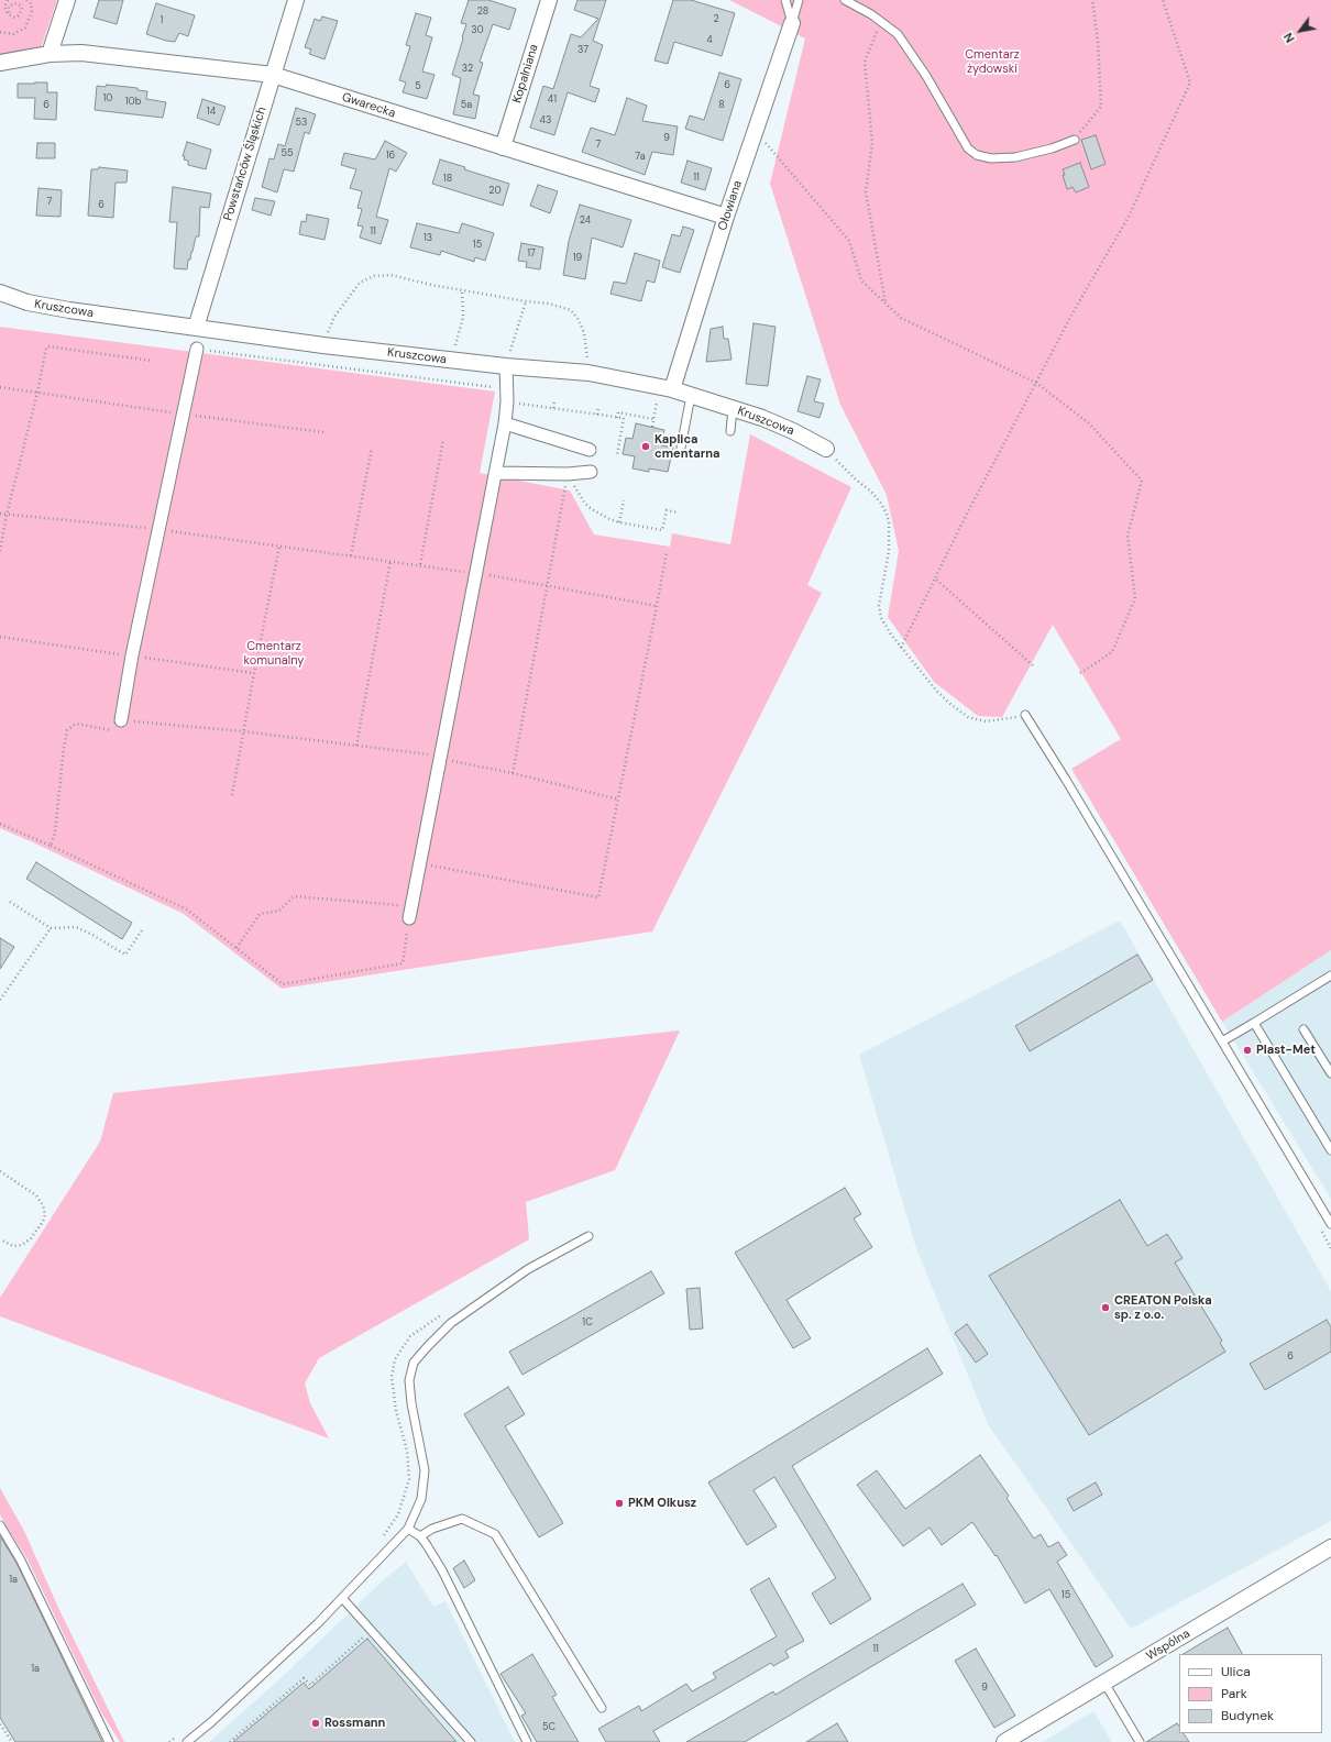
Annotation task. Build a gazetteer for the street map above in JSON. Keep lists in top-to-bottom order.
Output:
{
  "streets": {
    "street": [
      "Kopalniana",
      "Gwarecka",
      "Powstańców Śląskich",
      "Ołowiana",
      "Kruszcowa",
      "Wspólna"
    ]
  },
  "crossings": [
    ["Kopalniana", "Gwarecka"],
    ["Gwarecka", "Powstańców Śląskich"],
    ["Gwarecka", "Ołowiana"],
    ["Powstańców Śląskich", "Kruszcowa"],
    ["Ołowiana", "Kruszcowa"]
  ],
  "parks": ["Cmentarz żydowski", "Cmentarz komunalny"],
  "places": [
    "Kaplica cmentarna",
    "Plast-Met",
    "CREATON Polska sp. z o.o.",
    "PKM Olkusz",
    "Rossmann"
  ],
  "house_numbers": [
    "28",
    "2",
    "1",
    "30",
    "4",
    "37",
    "32",
    "6",
    "5",
    "10",
    "41",
    "10b",
    "6",
    "5a",
    "8",
    "14",
    "43",
    "53",
    "9",
    "7",
    "55",
    "16",
    "7a",
    "11",
    "18",
    "20",
    "7",
    "6",
    "24",
    "11",
    "13",
    "15",
    "17",
    "19",
    "1C",
    "6",
    "1a",
    "15",
    "11",
    "1a",
    "9",
    "5C"
  ],
  "legend": ["Ulica", "Park", "Budynek"],
  "north": "bottom left"
}
